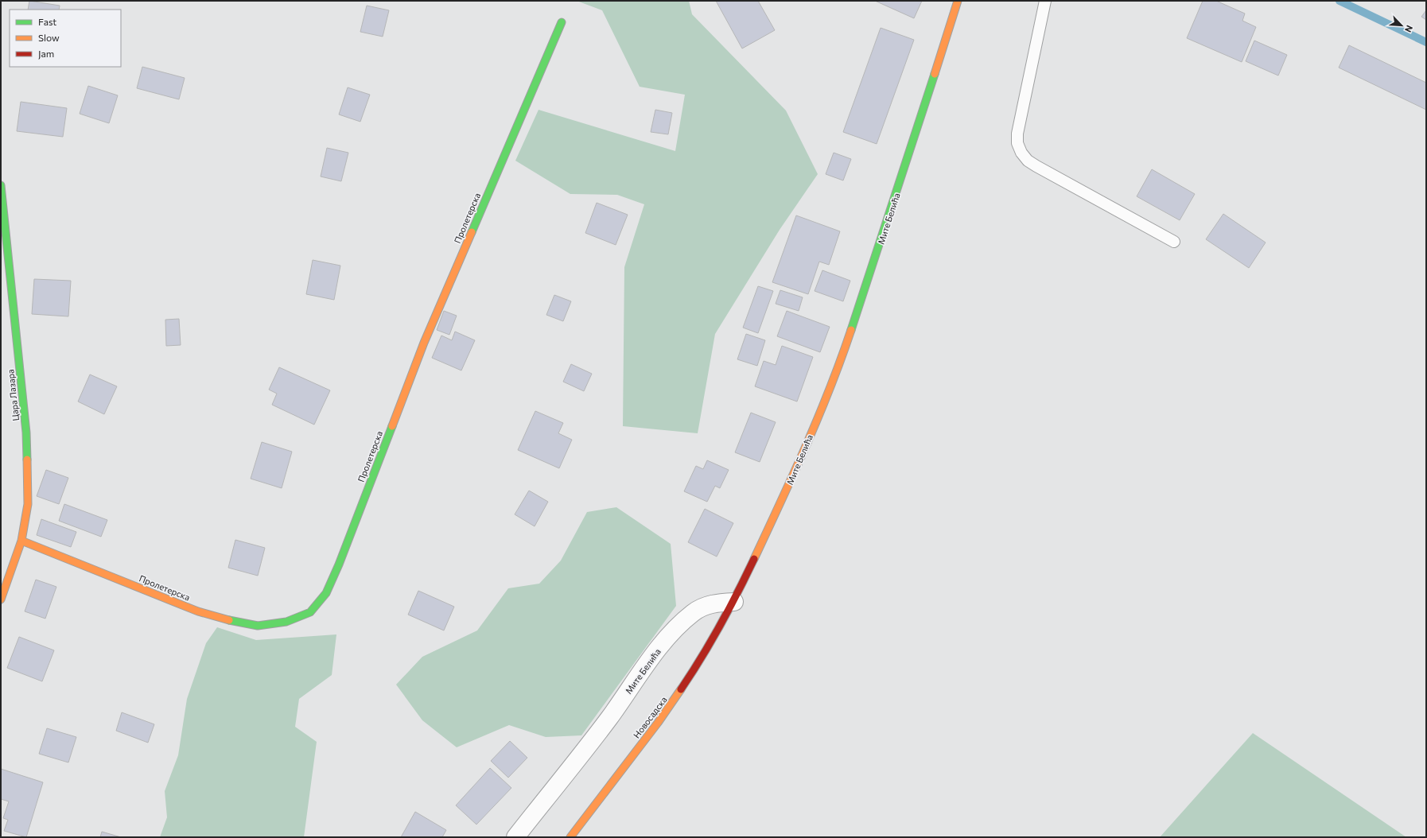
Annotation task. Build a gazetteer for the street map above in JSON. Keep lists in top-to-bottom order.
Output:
{
  "streets": {
    "street": [
      "Пролетерска",
      "Мите Белића",
      "Цара Лазара",
      "Новосадска"
    ]
  },
  "crossings": [
    ["Пролетерска", "Цара Лазара"],
    ["Мите Белића", "Новосадска"]
  ],
  "legend": ["Fast", "Slow", "Jam"],
  "north": "bottom right"
}
